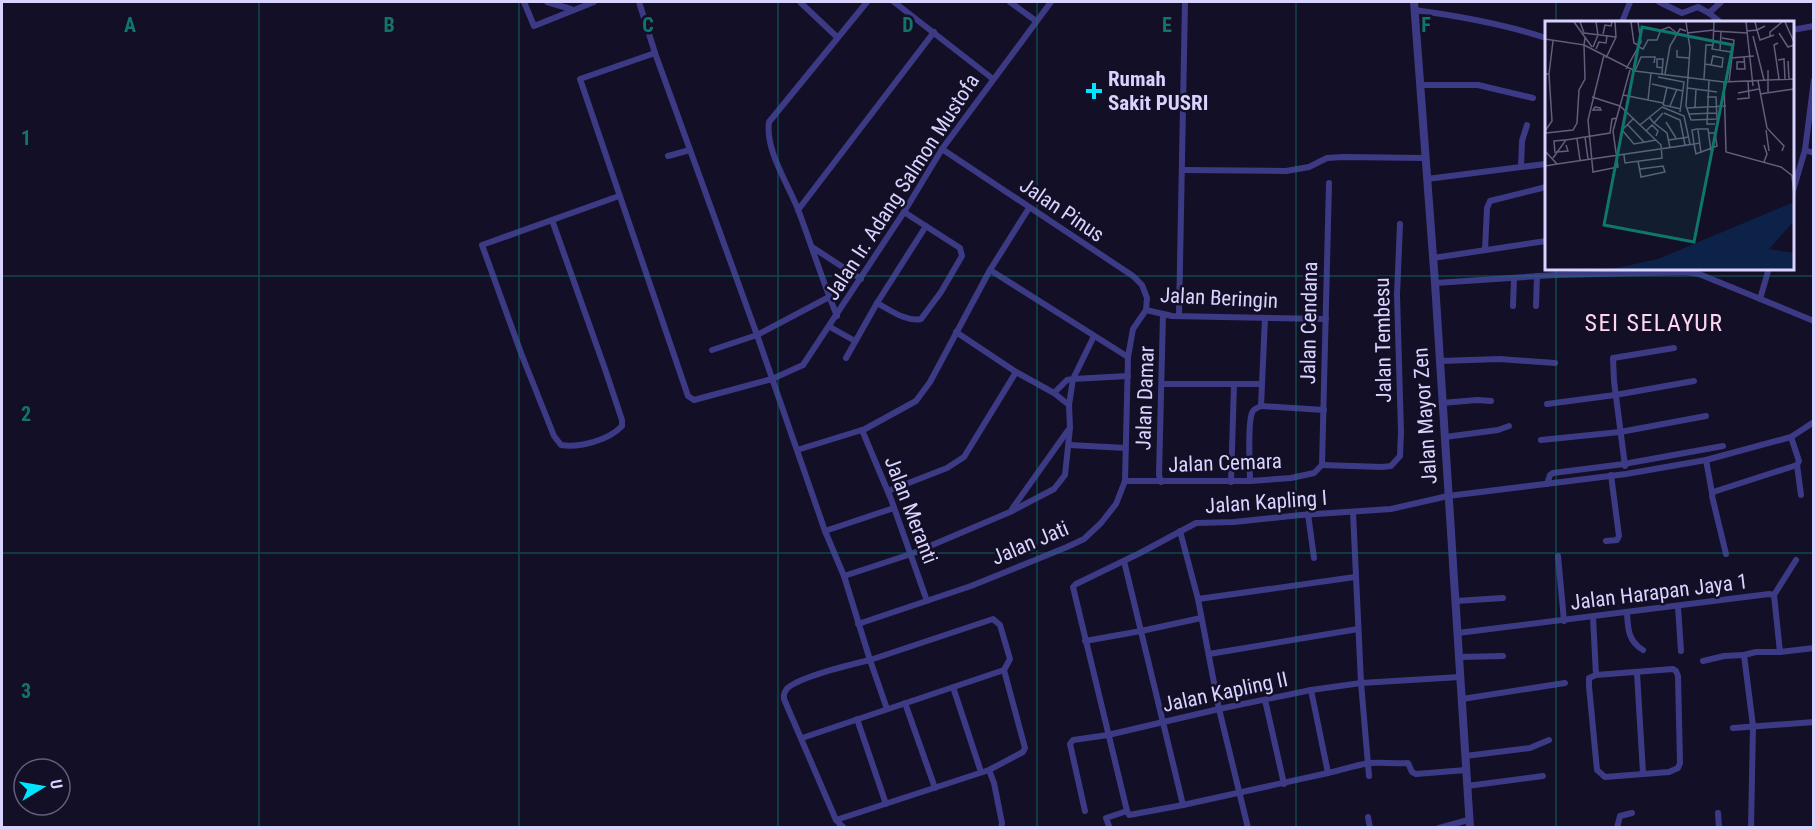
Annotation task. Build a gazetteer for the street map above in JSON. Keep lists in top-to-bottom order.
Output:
{
  "streets": {
    "street": [
      "Jalan Ir. Adang Salmon Mustofa",
      "Jalan Pinus",
      "Jalan Beringin",
      "Jalan Cendana",
      "Jalan Tembesu",
      "Jalan Damar",
      "Jalan Mayor Zen",
      "Jalan Cemara",
      "Jalan Kapling I",
      "Jalan Meranti",
      "Jalan Jati",
      "Jalan Harapan Jaya 1",
      "Jalan Kapling II"
    ]
  },
  "crossings": [
    ["Jalan Ir. Adang Salmon Mustofa", "Jalan Pinus"],
    ["Jalan Pinus", "Jalan Beringin"],
    ["Jalan Pinus", "Jalan Jati"],
    ["Jalan Beringin", "Jalan Cendana"],
    ["Jalan Beringin", "Jalan Damar"],
    ["Jalan Beringin", "Jalan Jati"],
    ["Jalan Cendana", "Jalan Tembesu"],
    ["Jalan Cendana", "Jalan Cemara"],
    ["Jalan Tembesu", "Jalan Cemara"],
    ["Jalan Damar", "Jalan Cemara"],
    ["Jalan Mayor Zen", "Jalan Kapling I"],
    ["Jalan Mayor Zen", "Jalan Harapan Jaya 1"],
    ["Jalan Mayor Zen", "Jalan Kapling II"],
    ["Jalan Cemara", "Jalan Jati"],
    ["Jalan Kapling I", "Jalan Kapling II"],
    ["Jalan Meranti", "Jalan Jati"]
  ],
  "districts": ["SEI SELAYUR"],
  "places": {
    "health": ["Rumah Sakit PUSRI"]
  },
  "north": "right",
  "grid": {
    "columns": [
      "A",
      "B",
      "C",
      "D",
      "E",
      "F"
    ],
    "rows": ["1", "2", "3"]
  }
}
